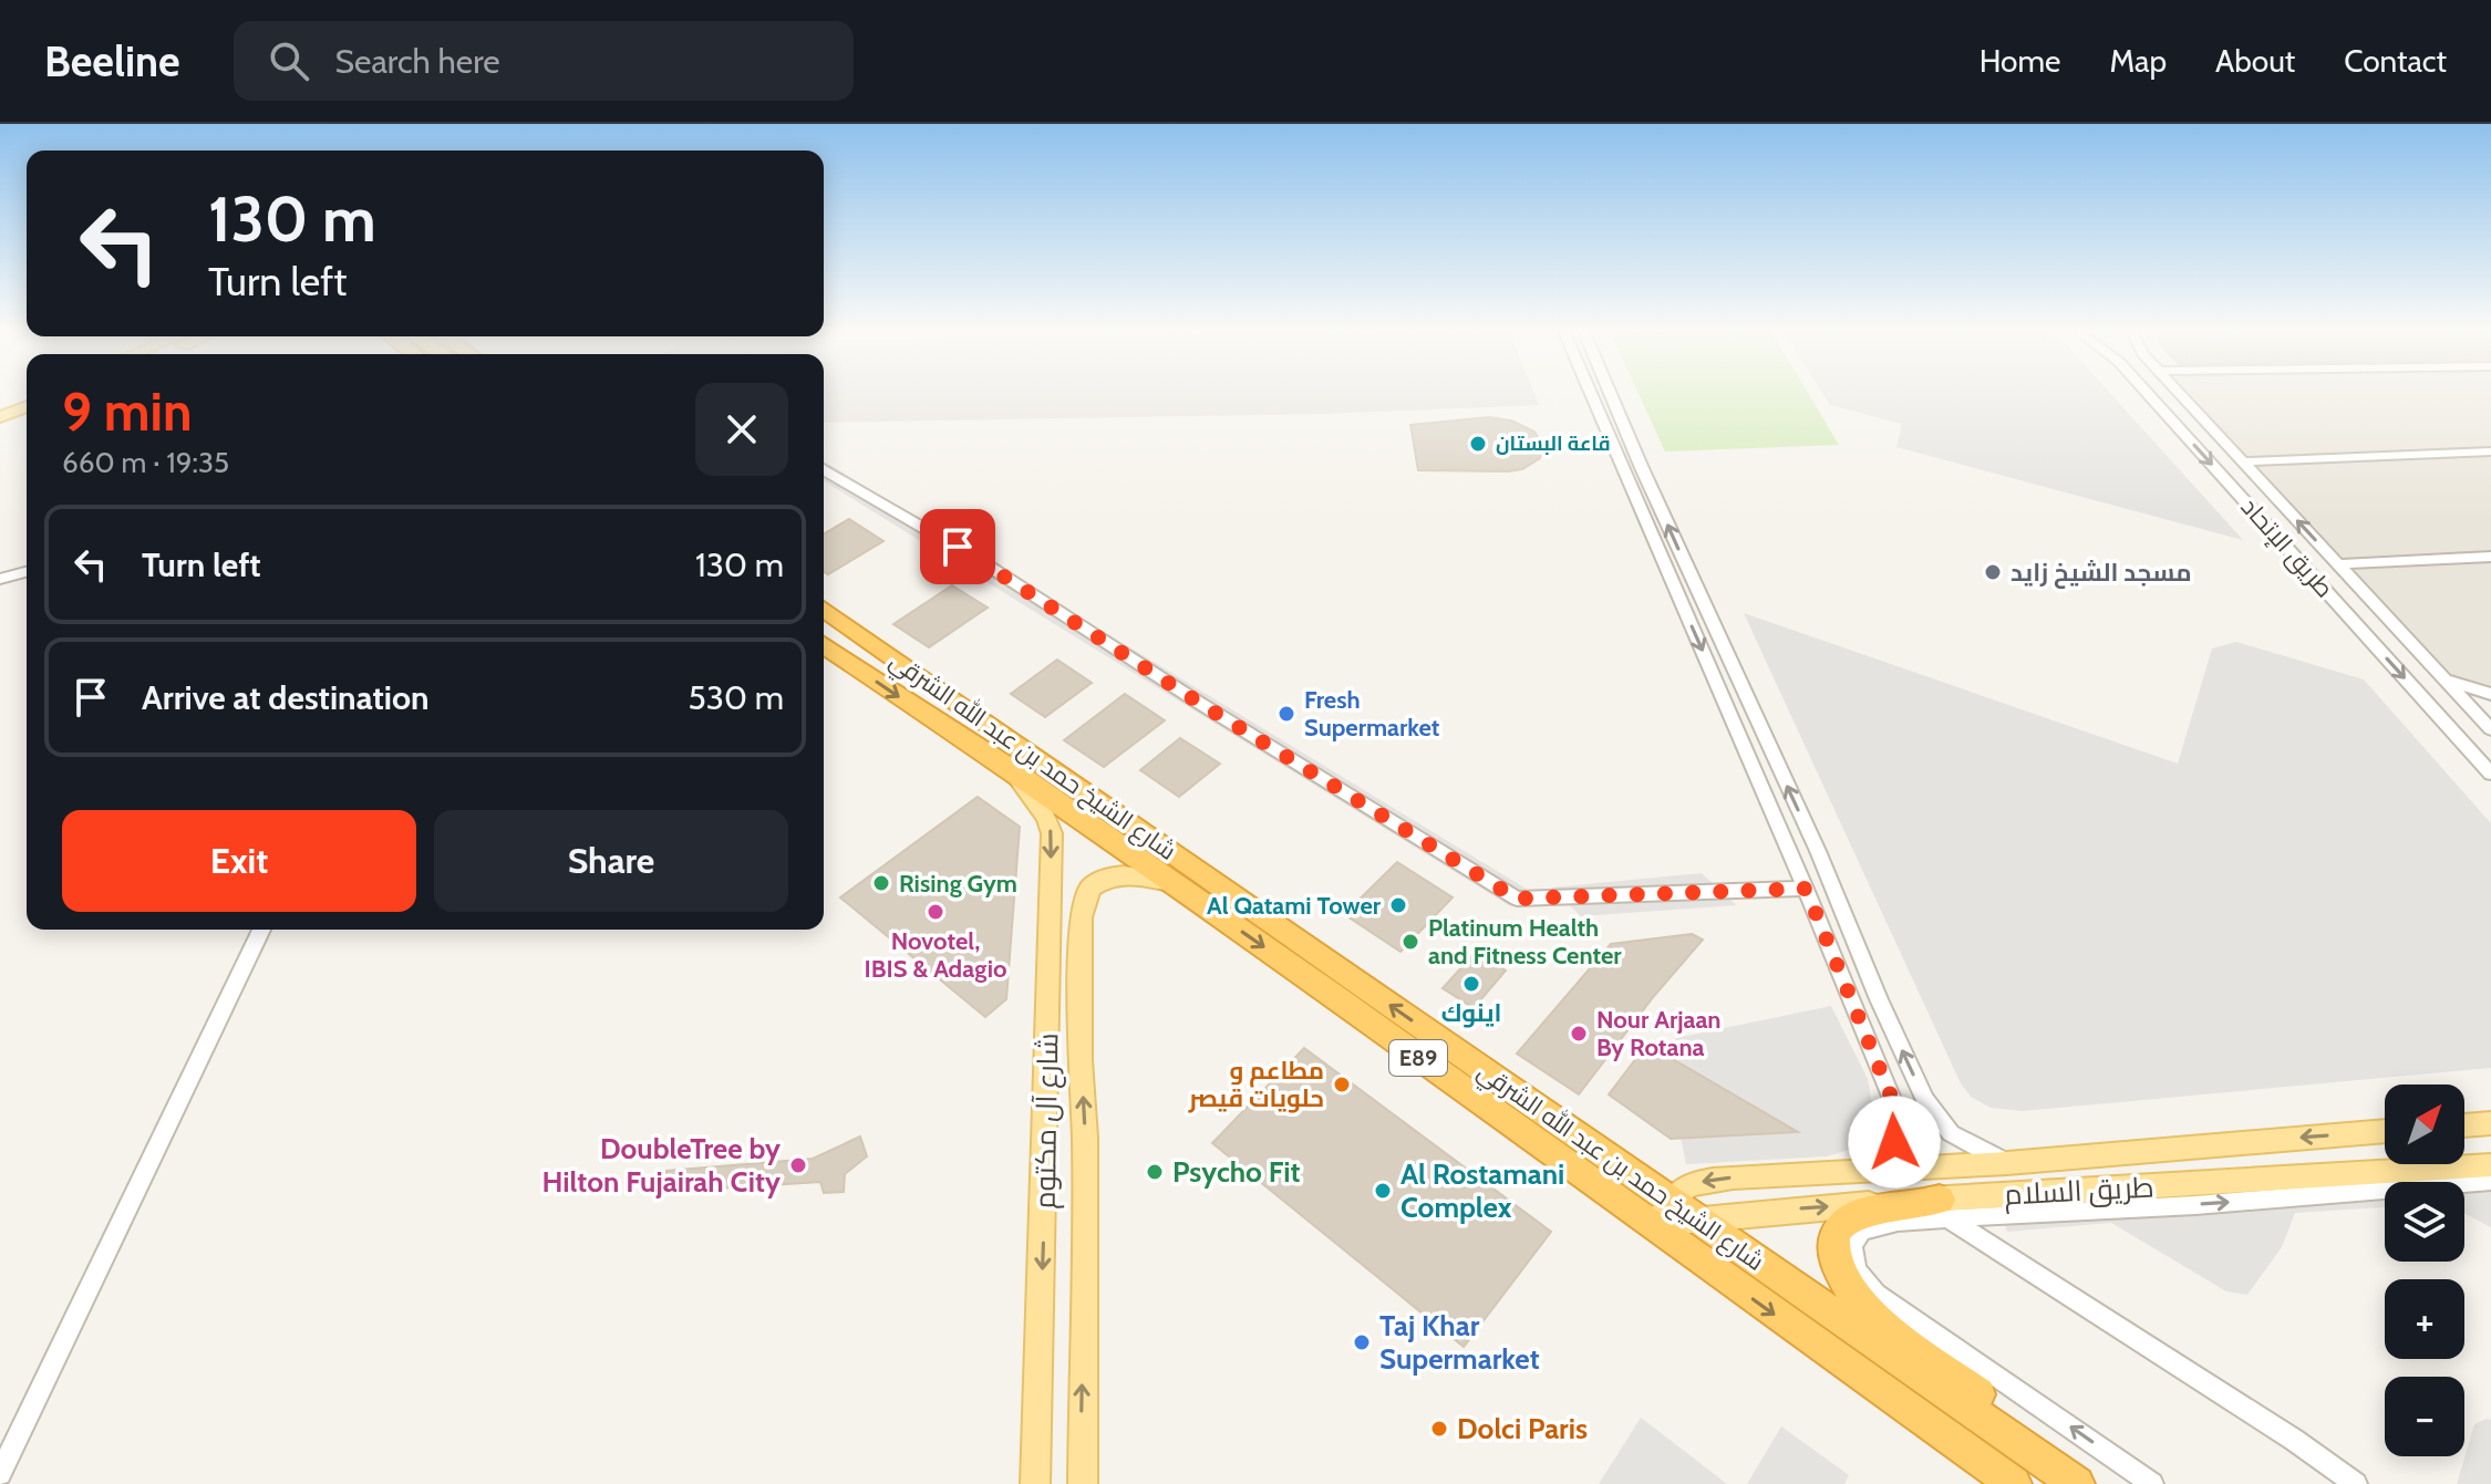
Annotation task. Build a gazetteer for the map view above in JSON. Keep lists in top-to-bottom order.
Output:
{
  "streets": {
    "highway": ["شارع الشيخ حمد بن عبد الله الشرقي", "E89"],
    "main road": ["شارع آل مكتوم", "طريق السلام"],
    "street": ["طريق اﻹتحاد"]
  },
  "crossings": [
    ["شارع الشيخ حمد بن عبد الله الشرقي", "شارع آل مكتوم"],
    ["شارع الشيخ حمد بن عبد الله الشرقي", "طريق السلام"]
  ],
  "places": [
    "قاعة البستان",
    "مسجد الشيخ زايد",
    "Fresh Supermarket",
    "Rising Gym",
    "Al Qatami Tower",
    "Novotel, IBIS & Adagio",
    "Platinum Health and Fitness Center",
    "اينوك",
    "Nour Arjaan By Rotana",
    "مطاعم و حلويات قيصر",
    "DoubleTree by Hilton Fujairah City",
    "Psycho Fit",
    "Al Rostamani Complex",
    "Taj Khar Supermarket",
    "Dolci Paris"
  ],
  "north": "top right",
  "page": {
    "header": "Beeline",
    "search": "Search here",
    "nav": [
      "Home",
      "Map",
      "About",
      "Contact"
    ],
    "turn": ["130 m", "Turn left"],
    "heading": ["9 min", "660 m · 19:35"],
    "list": [
      {
        "name": "Turn left",
        "value": "130 m"
      },
      {
        "name": "Arrive at destination",
        "value": "530 m"
      }
    ],
    "buttons": ["Exit", "Share"],
    "map_buttons": ["+", "−"]
  }
}
